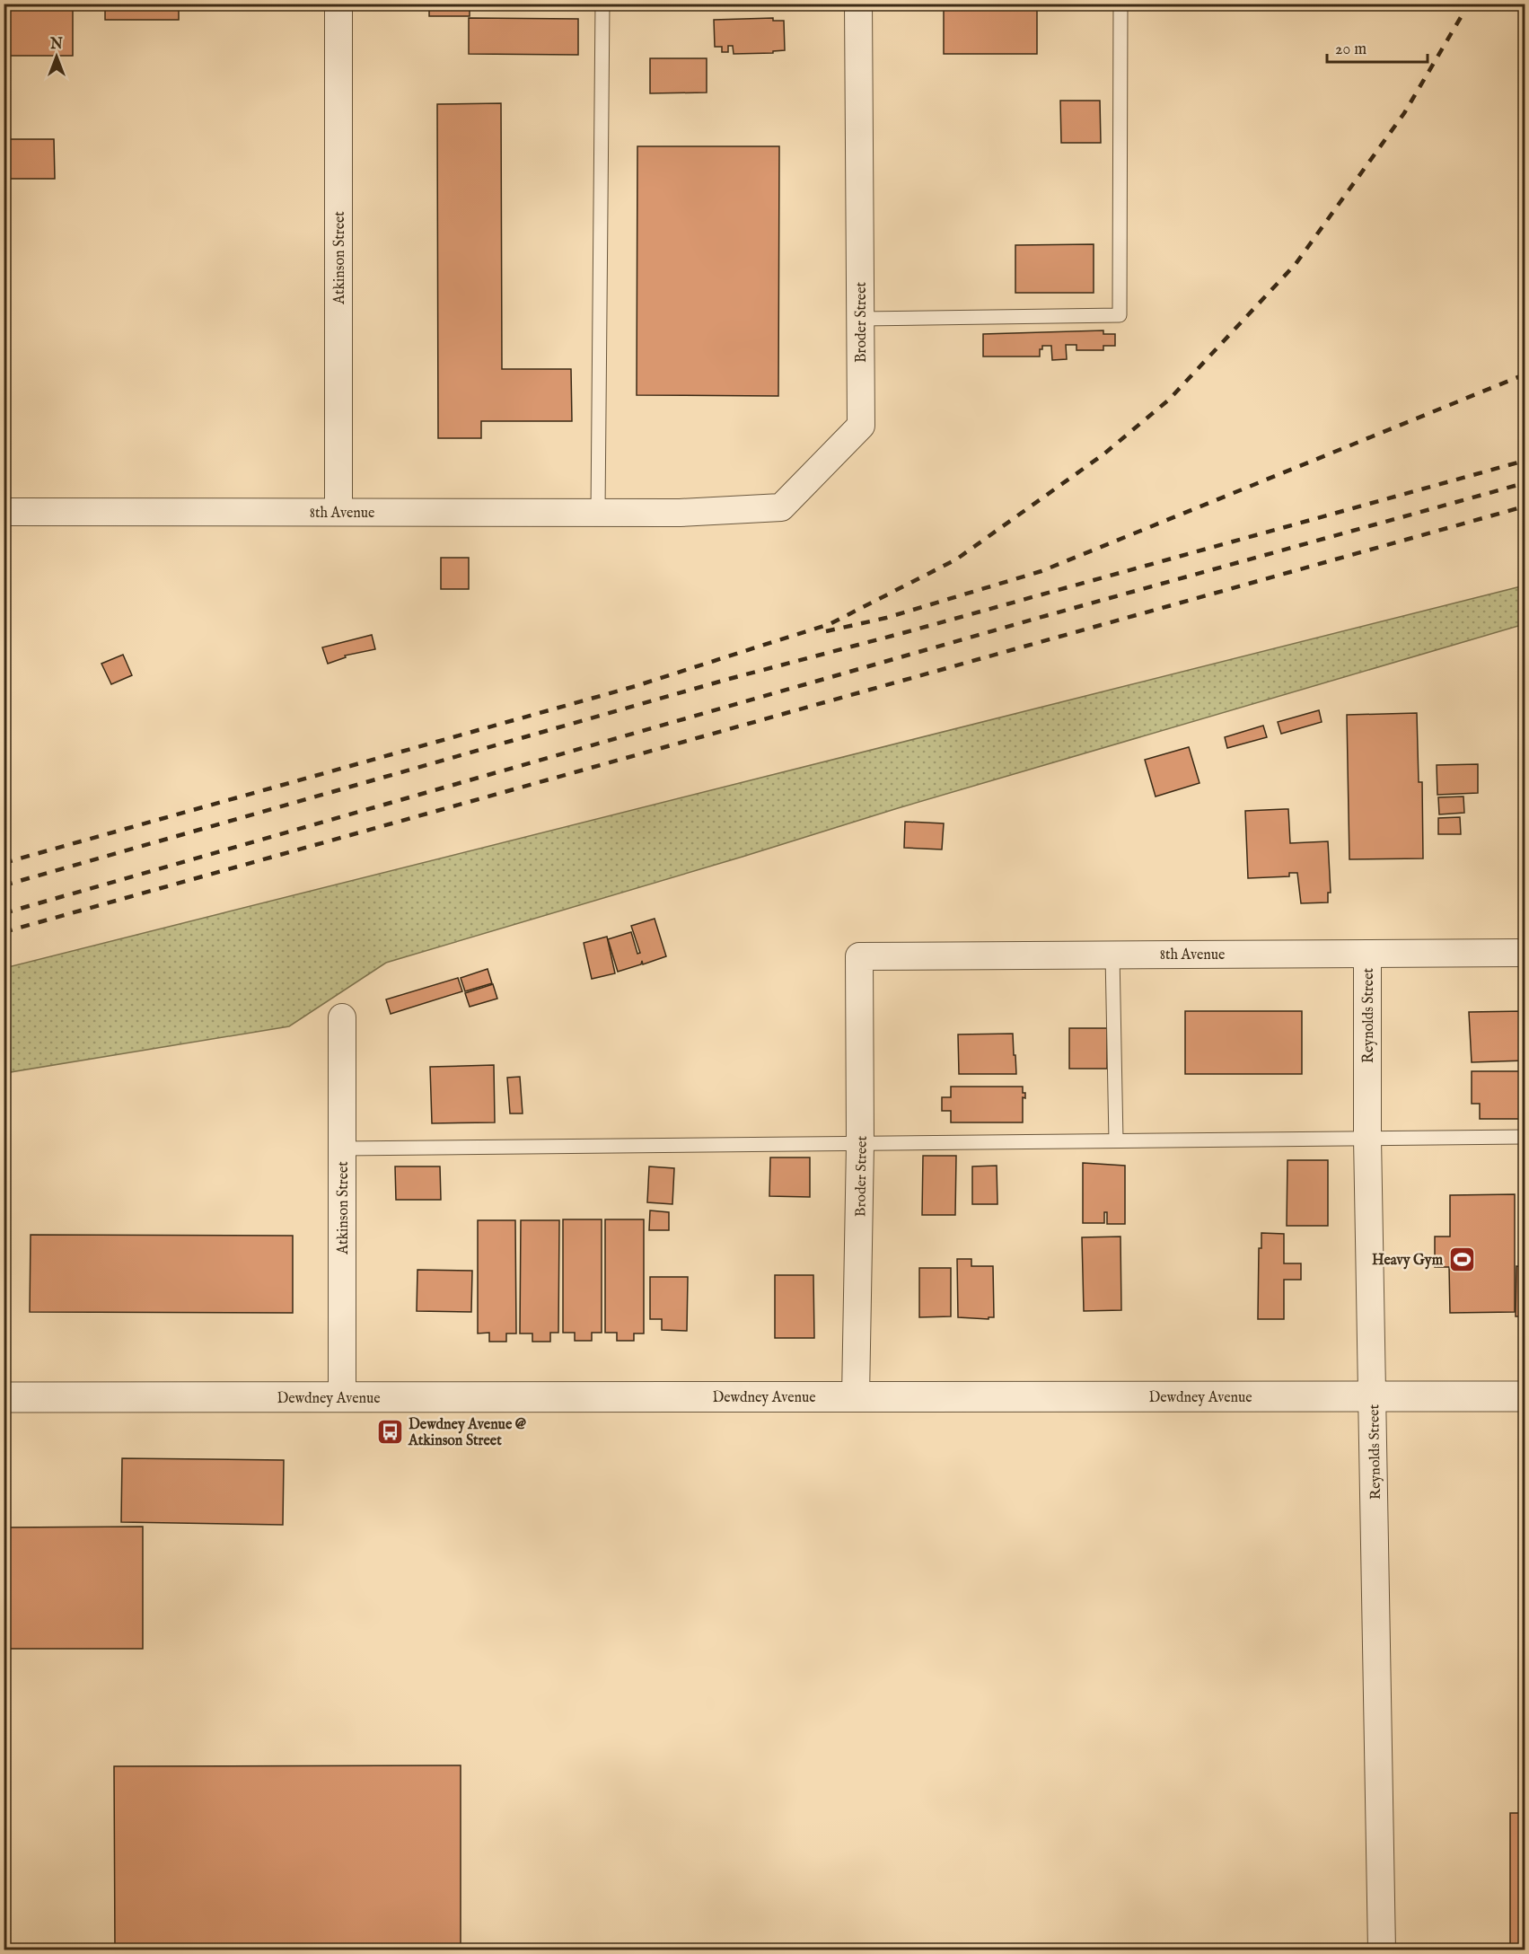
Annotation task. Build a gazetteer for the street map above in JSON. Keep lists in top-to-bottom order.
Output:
{
  "streets": {
    "street": [
      "Atkinson Street",
      "Broder Street",
      "8th Avenue",
      "Reynolds Street",
      "Dewdney Avenue"
    ]
  },
  "crossings": [
    ["Atkinson Street", "8th Avenue"],
    ["Atkinson Street", "Dewdney Avenue"],
    ["Broder Street", "8th Avenue"],
    ["Broder Street", "Dewdney Avenue"],
    ["8th Avenue", "Reynolds Street"],
    ["Reynolds Street", "Dewdney Avenue"]
  ],
  "places": {
    "sports": ["Heavy Gym"],
    "bus stop": ["Dewdney Avenue @ Atkinson Street"]
  },
  "scale_bar": "20 m",
  "north": "top"
}
